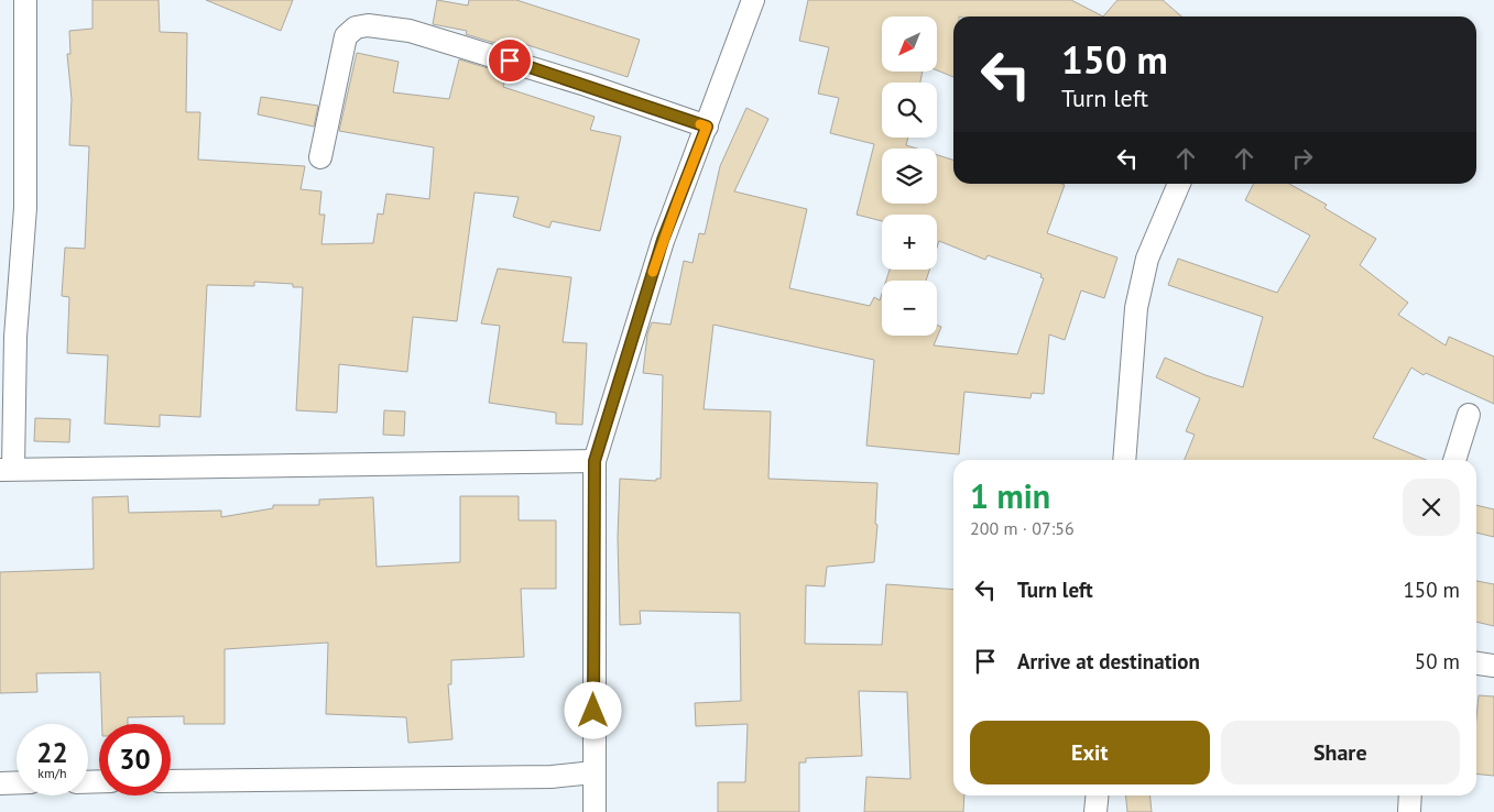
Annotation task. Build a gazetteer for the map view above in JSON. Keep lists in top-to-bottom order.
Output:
{
  "north": "bottom left",
  "page": {
    "map_buttons": ["+", "−"],
    "turn": ["150 m", "Turn left"],
    "heading": ["1 min", "200 m · 07:56"],
    "list": [
      {
        "name": "Turn left",
        "value": "150 m"
      },
      {
        "name": "Arrive at destination",
        "value": "50 m"
      }
    ],
    "buttons": ["Exit", "Share"],
    "speed": "22 km/h",
    "limit": "30"
  }
}
